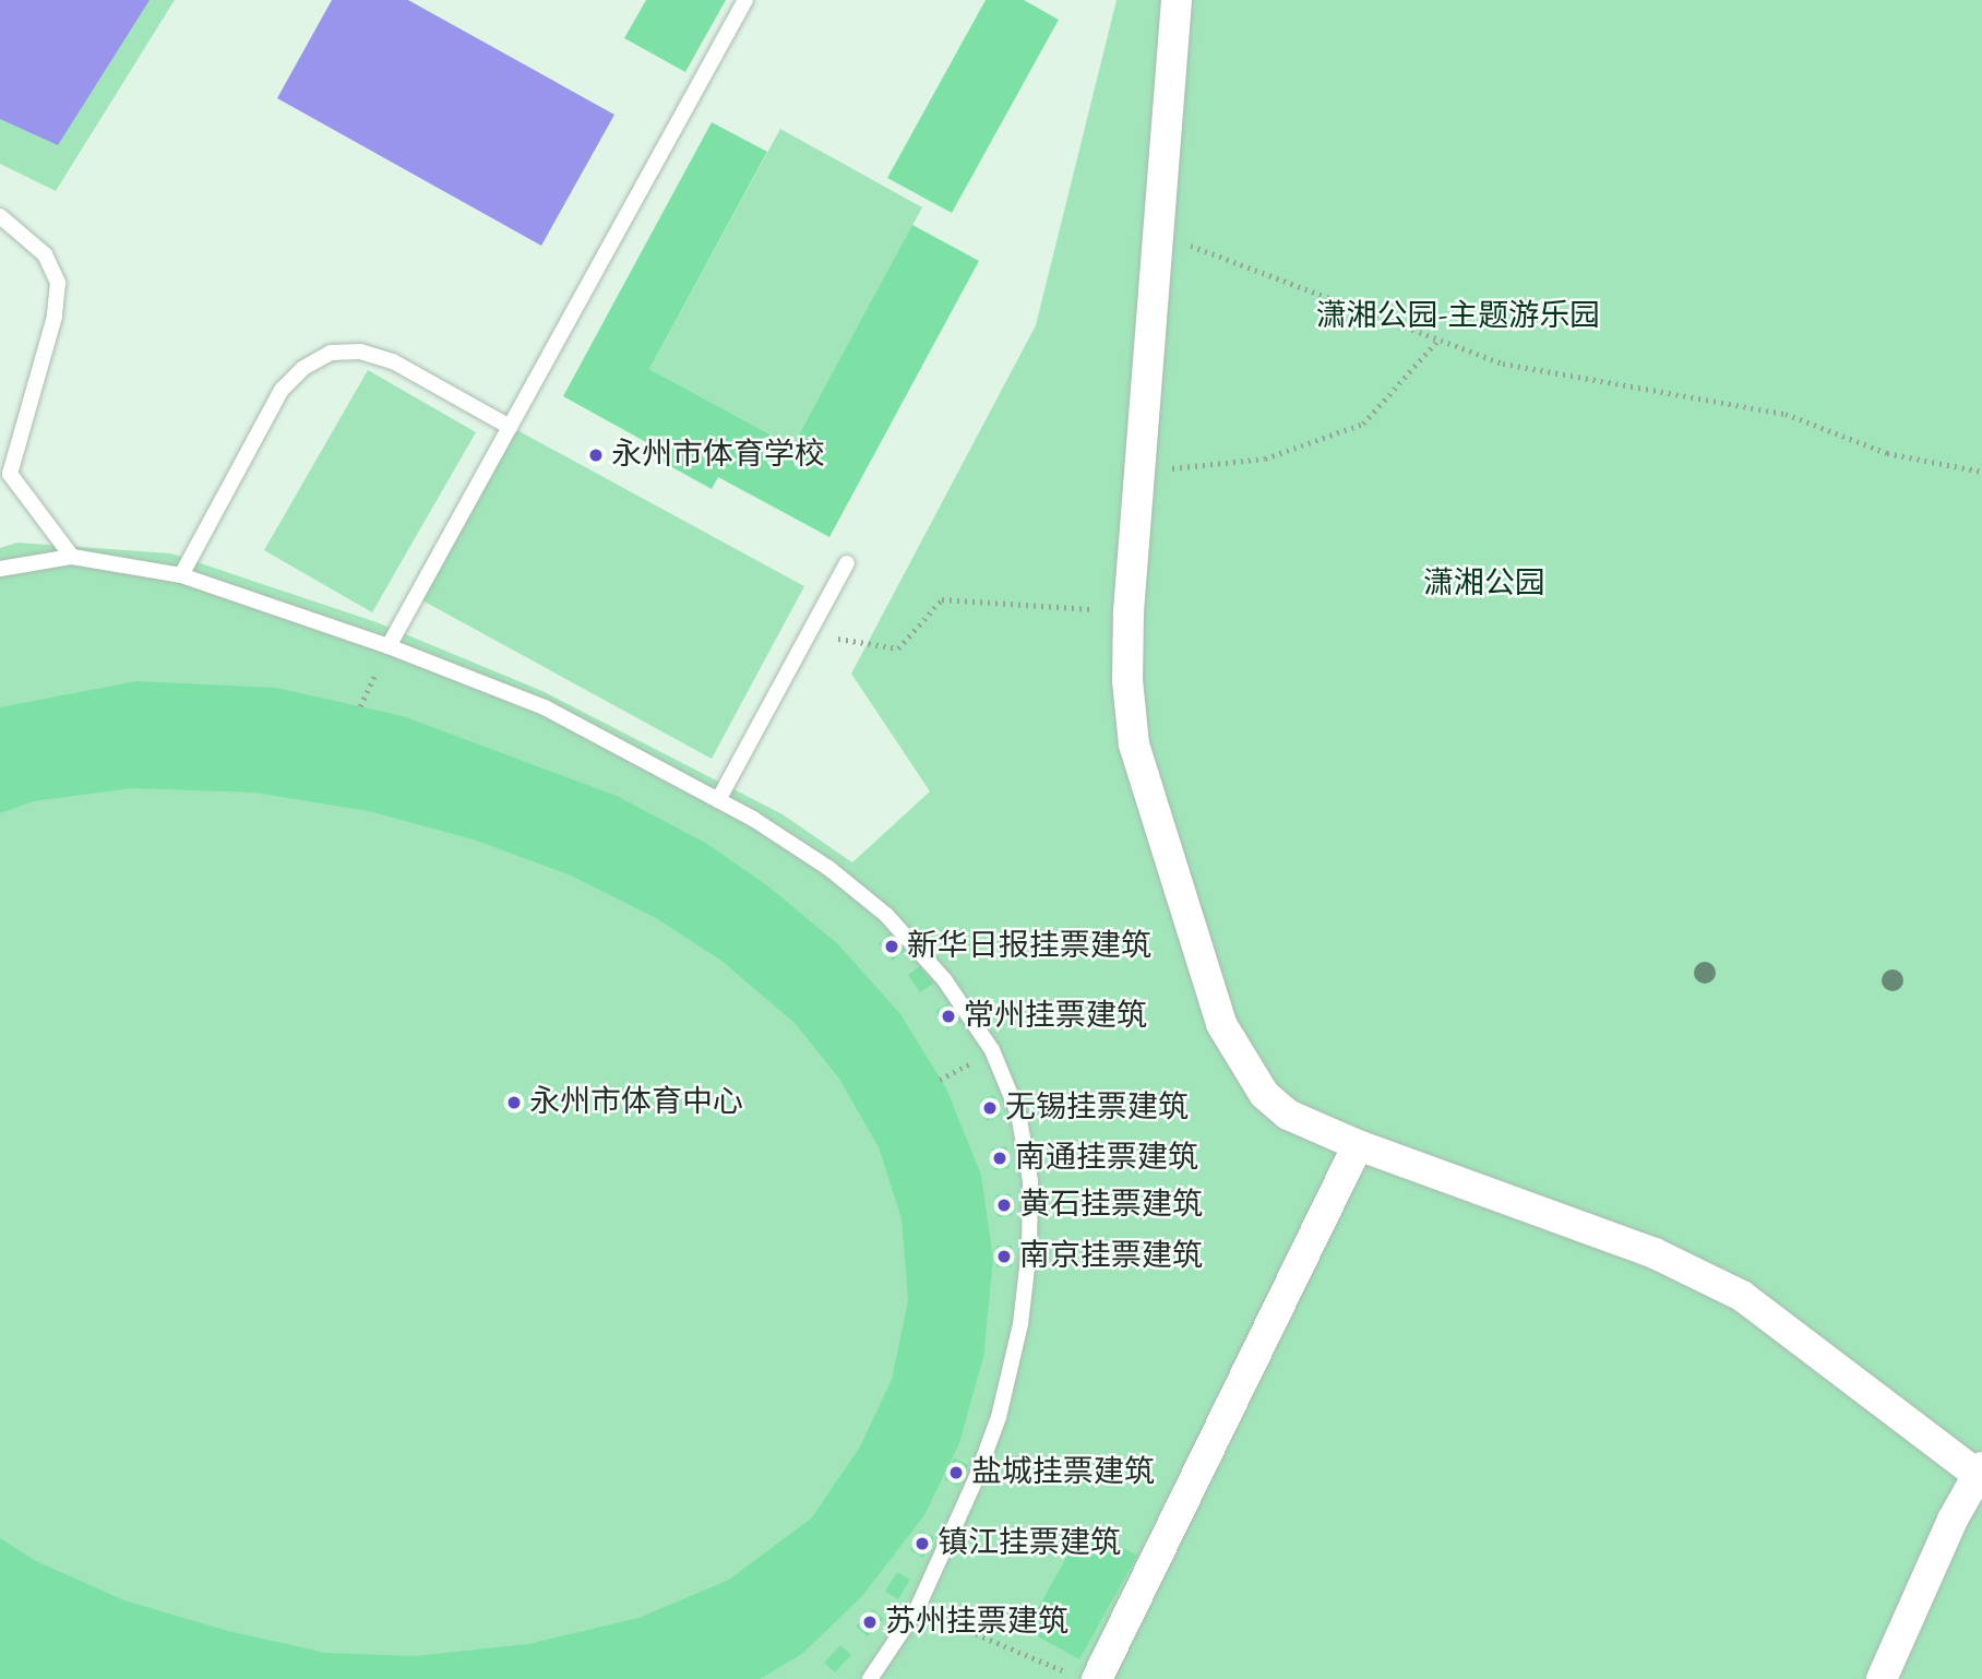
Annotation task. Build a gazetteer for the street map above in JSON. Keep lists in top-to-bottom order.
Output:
{
  "parks": ["潇湘公园-主题游乐园", "潇湘公园"],
  "places": [
    "永州市体育学校",
    "新华日报挂票建筑",
    "常州挂票建筑",
    "永州市体育中心",
    "无锡挂票建筑",
    "南通挂票建筑",
    "黄石挂票建筑",
    "南京挂票建筑",
    "盐城挂票建筑",
    "镇江挂票建筑",
    "苏州挂票建筑"
  ]
}
